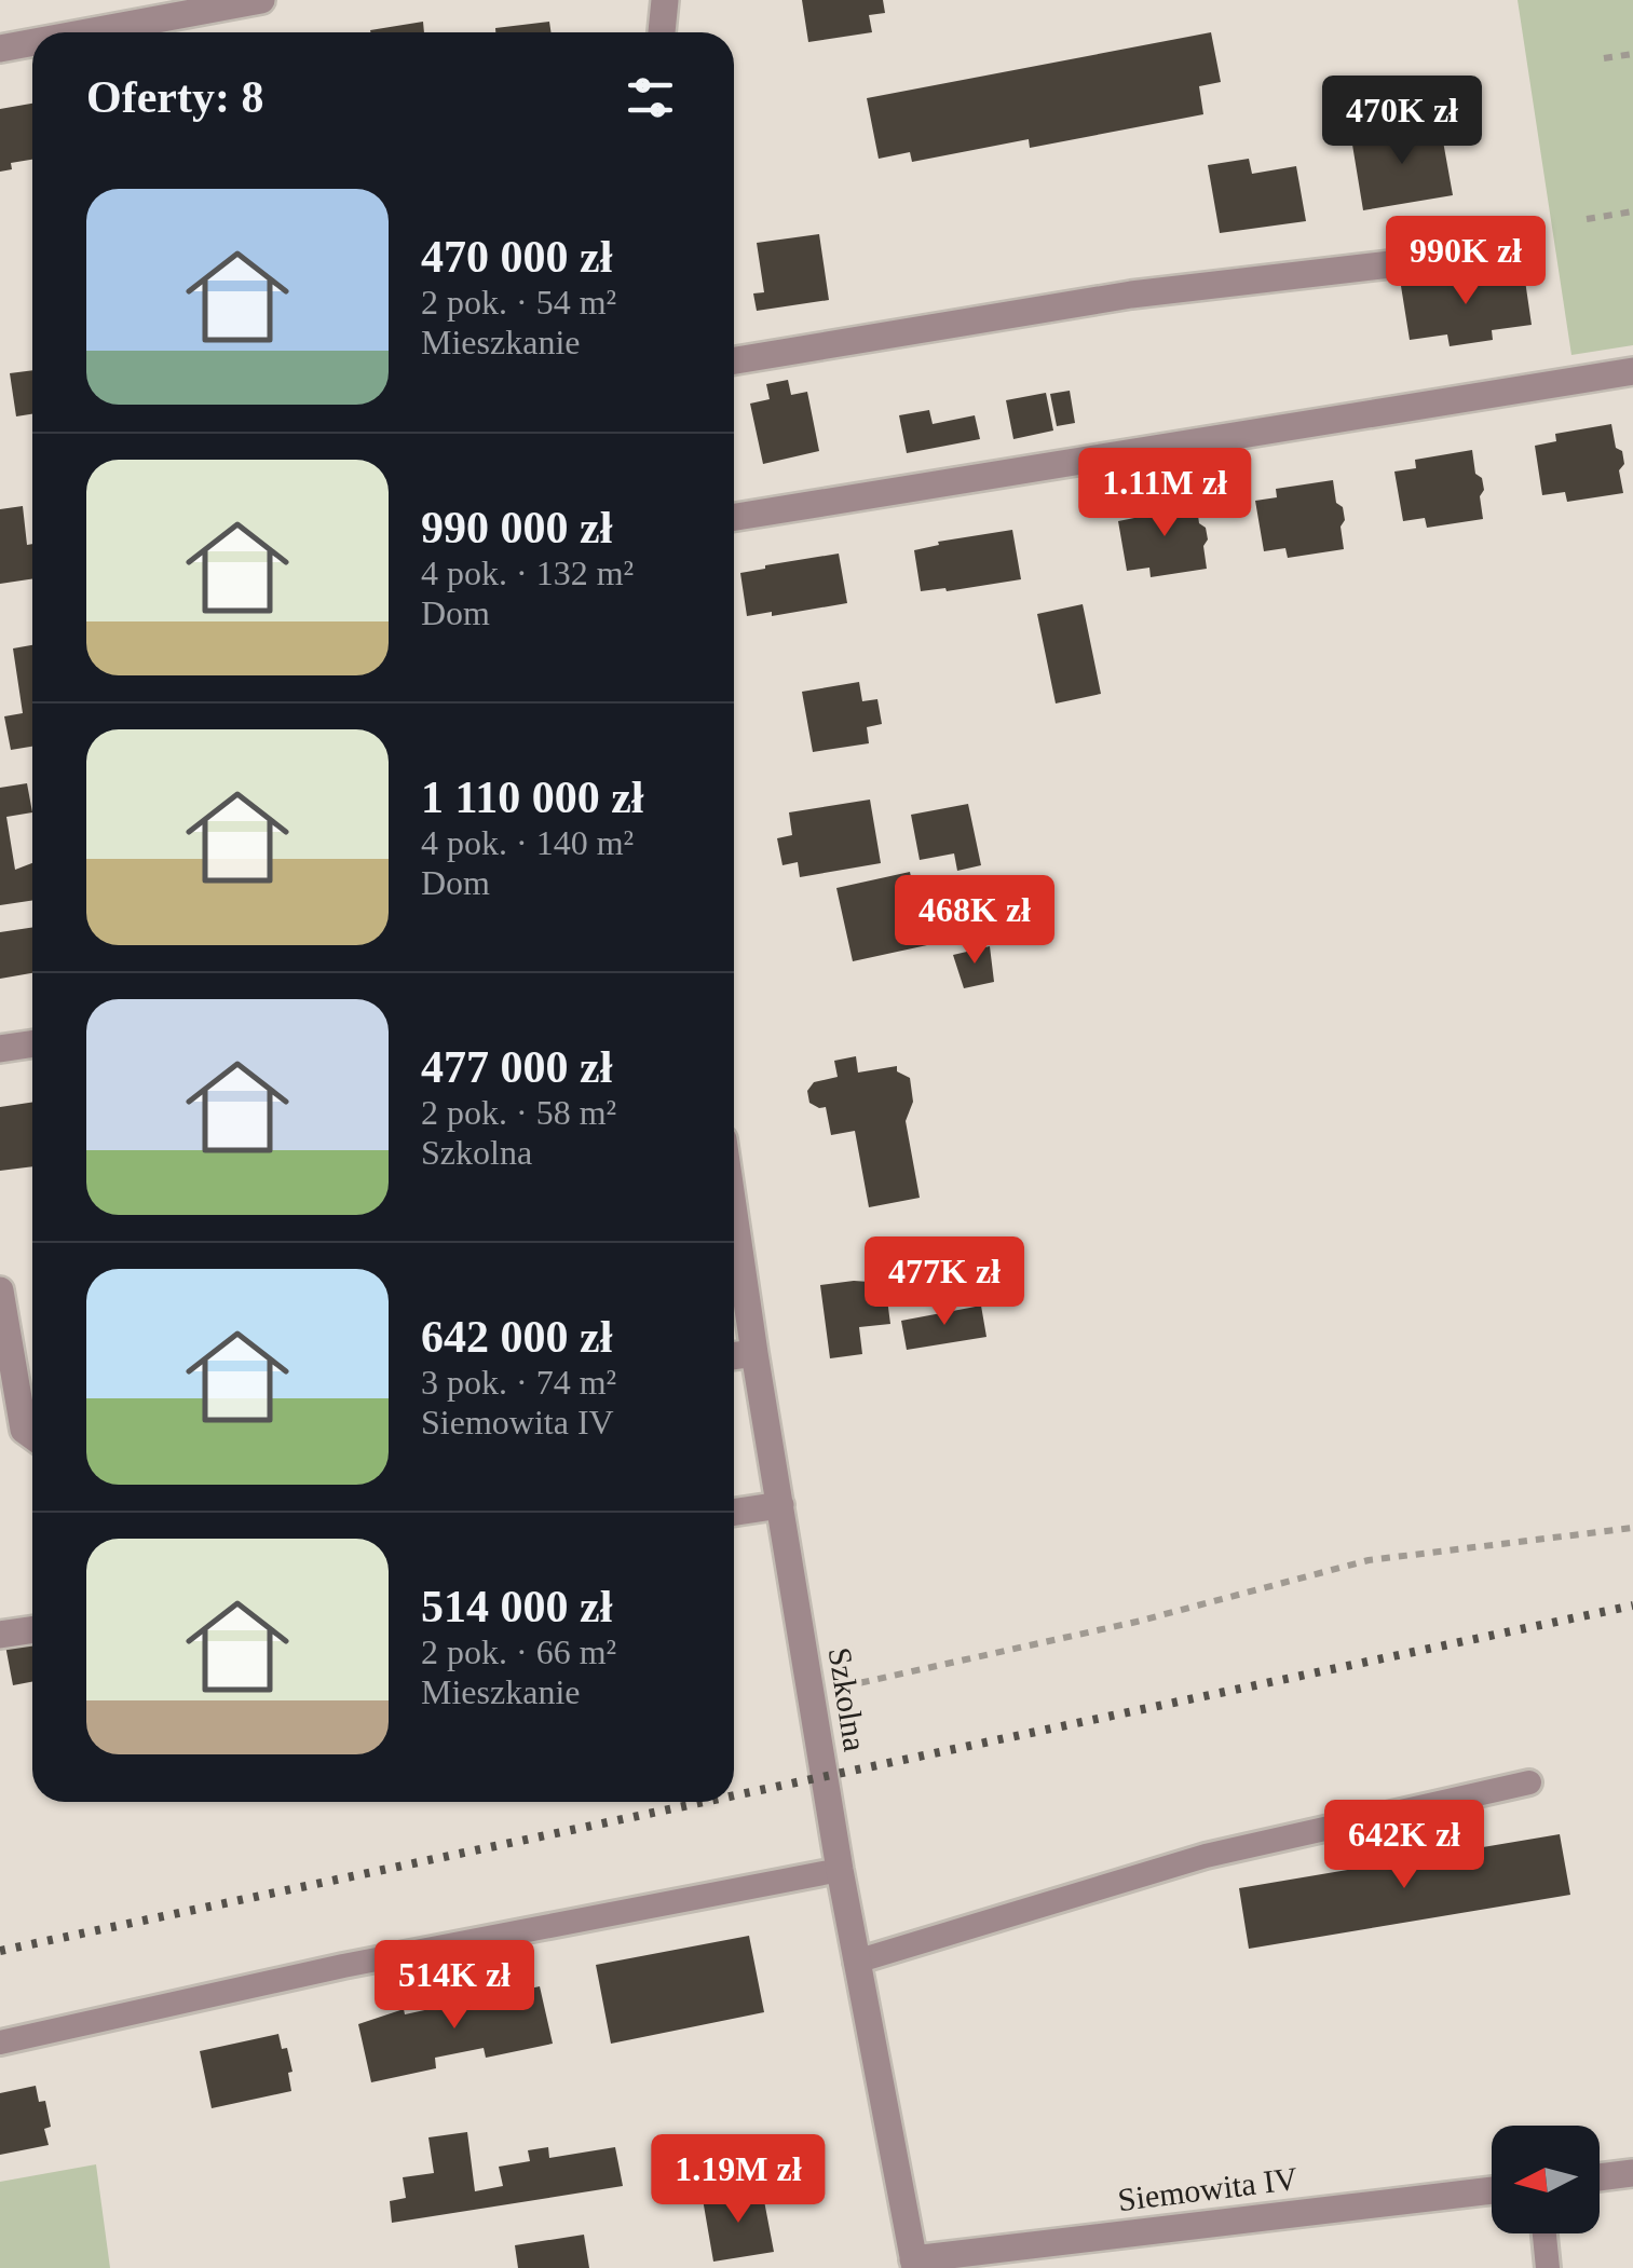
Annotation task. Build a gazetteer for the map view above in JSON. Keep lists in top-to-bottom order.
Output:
{
  "streets": {
    "street": ["Szkolna", "Siemowita IV"]
  },
  "crossings": [
    ["Szkolna", "Siemowita IV"]
  ],
  "north": "left",
  "page": {
    "heading": "Oferty: 8",
    "price": [
      "470K zł",
      "990K zł",
      "1.11M zł",
      "468K zł",
      "477K zł",
      "642K zł",
      "514K zł",
      "1.19M zł"
    ],
    "list": [
      {
        "name": "470 000 zł",
        "note": "2 pok. · 54 m² · Mieszkanie"
      },
      {
        "name": "990 000 zł",
        "note": "4 pok. · 132 m² · Dom"
      },
      {
        "name": "1 110 000 zł",
        "note": "4 pok. · 140 m² · Dom"
      },
      {
        "name": "477 000 zł",
        "note": "2 pok. · 58 m² · Szkolna"
      },
      {
        "name": "642 000 zł",
        "note": "3 pok. · 74 m² · Siemowita IV"
      },
      {
        "name": "514 000 zł",
        "note": "2 pok. · 66 m² · Mieszkanie"
      }
    ]
  }
}
